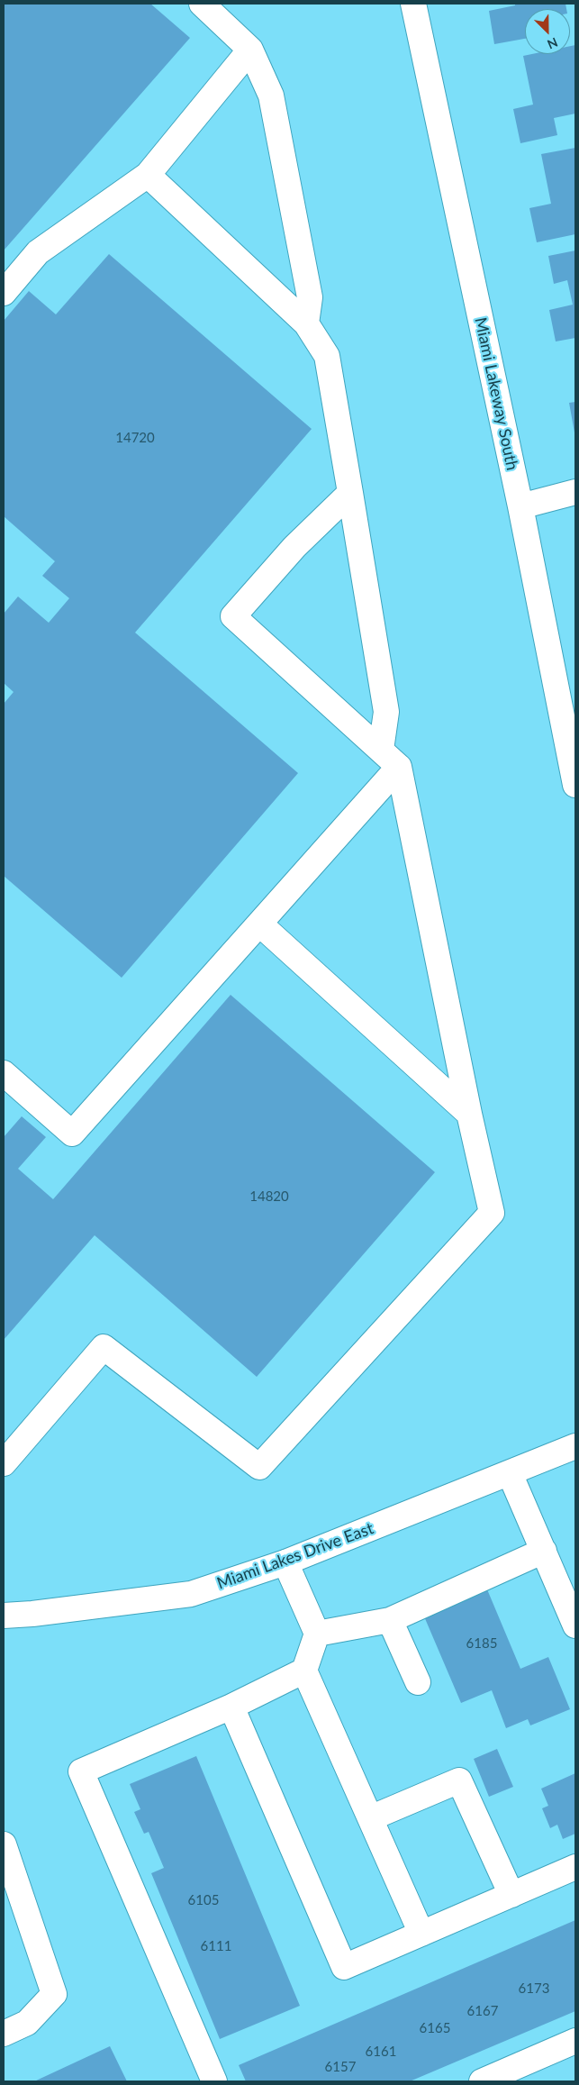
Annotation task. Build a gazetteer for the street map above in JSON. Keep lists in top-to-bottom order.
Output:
{
  "streets": {
    "street": ["Miami Lakeway South", "Miami Lakes Drive East"]
  },
  "house_numbers": [
    "14720",
    "14820",
    "6185",
    "6105",
    "6111",
    "6173",
    "6167",
    "6165",
    "6161",
    "6157"
  ],
  "north": "bottom right"
}
